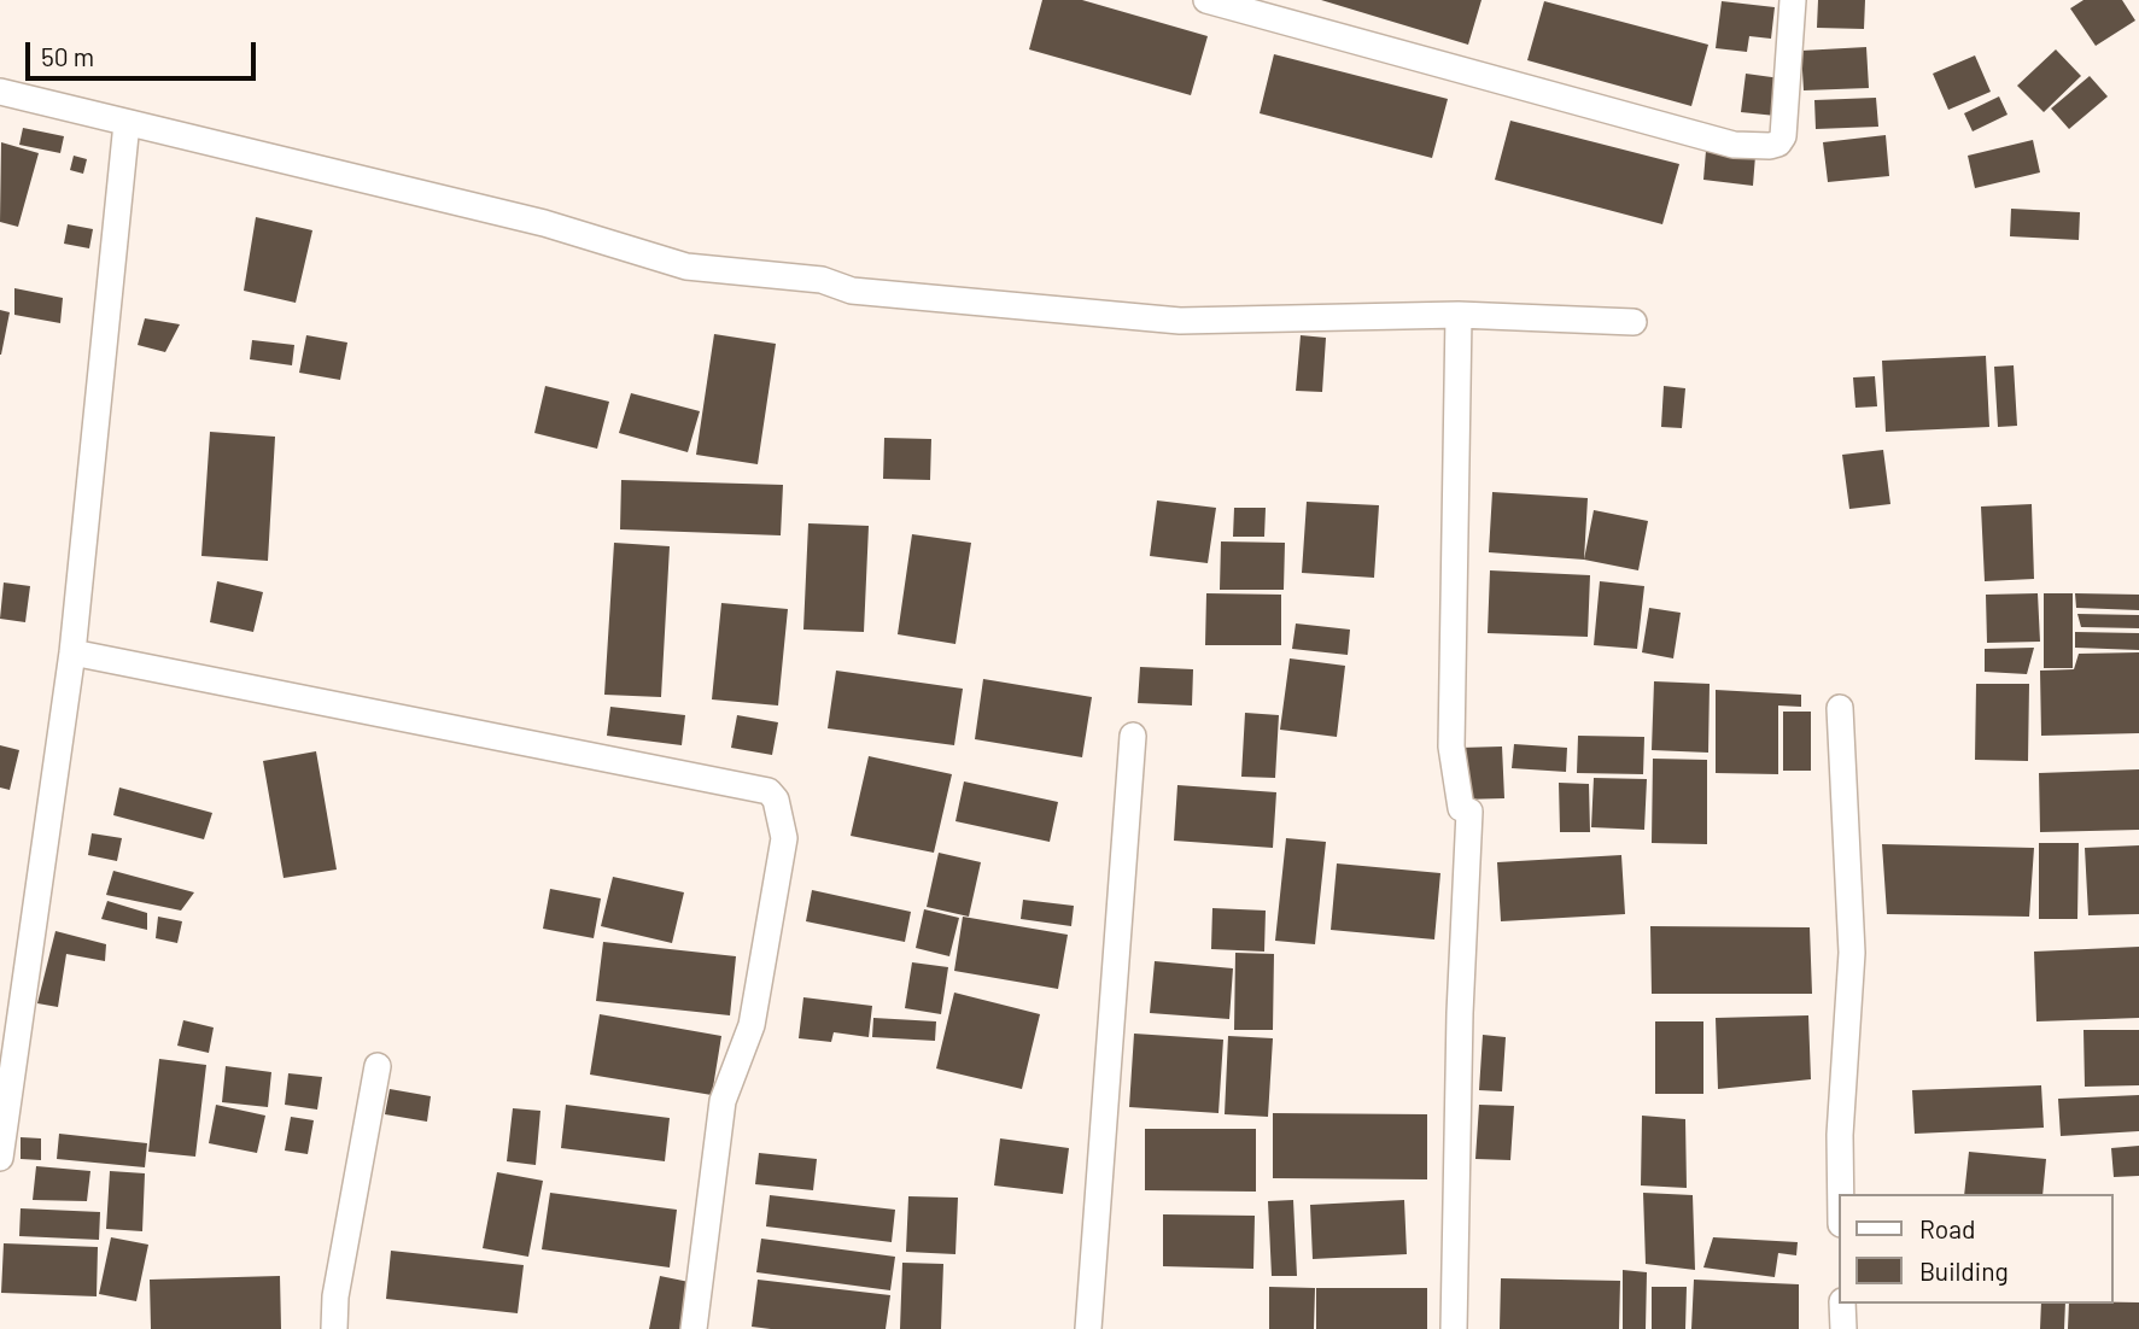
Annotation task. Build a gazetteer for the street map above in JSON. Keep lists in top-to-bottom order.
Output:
{
  "legend": ["Road", "Building"],
  "scale_bar": "50 m"
}
